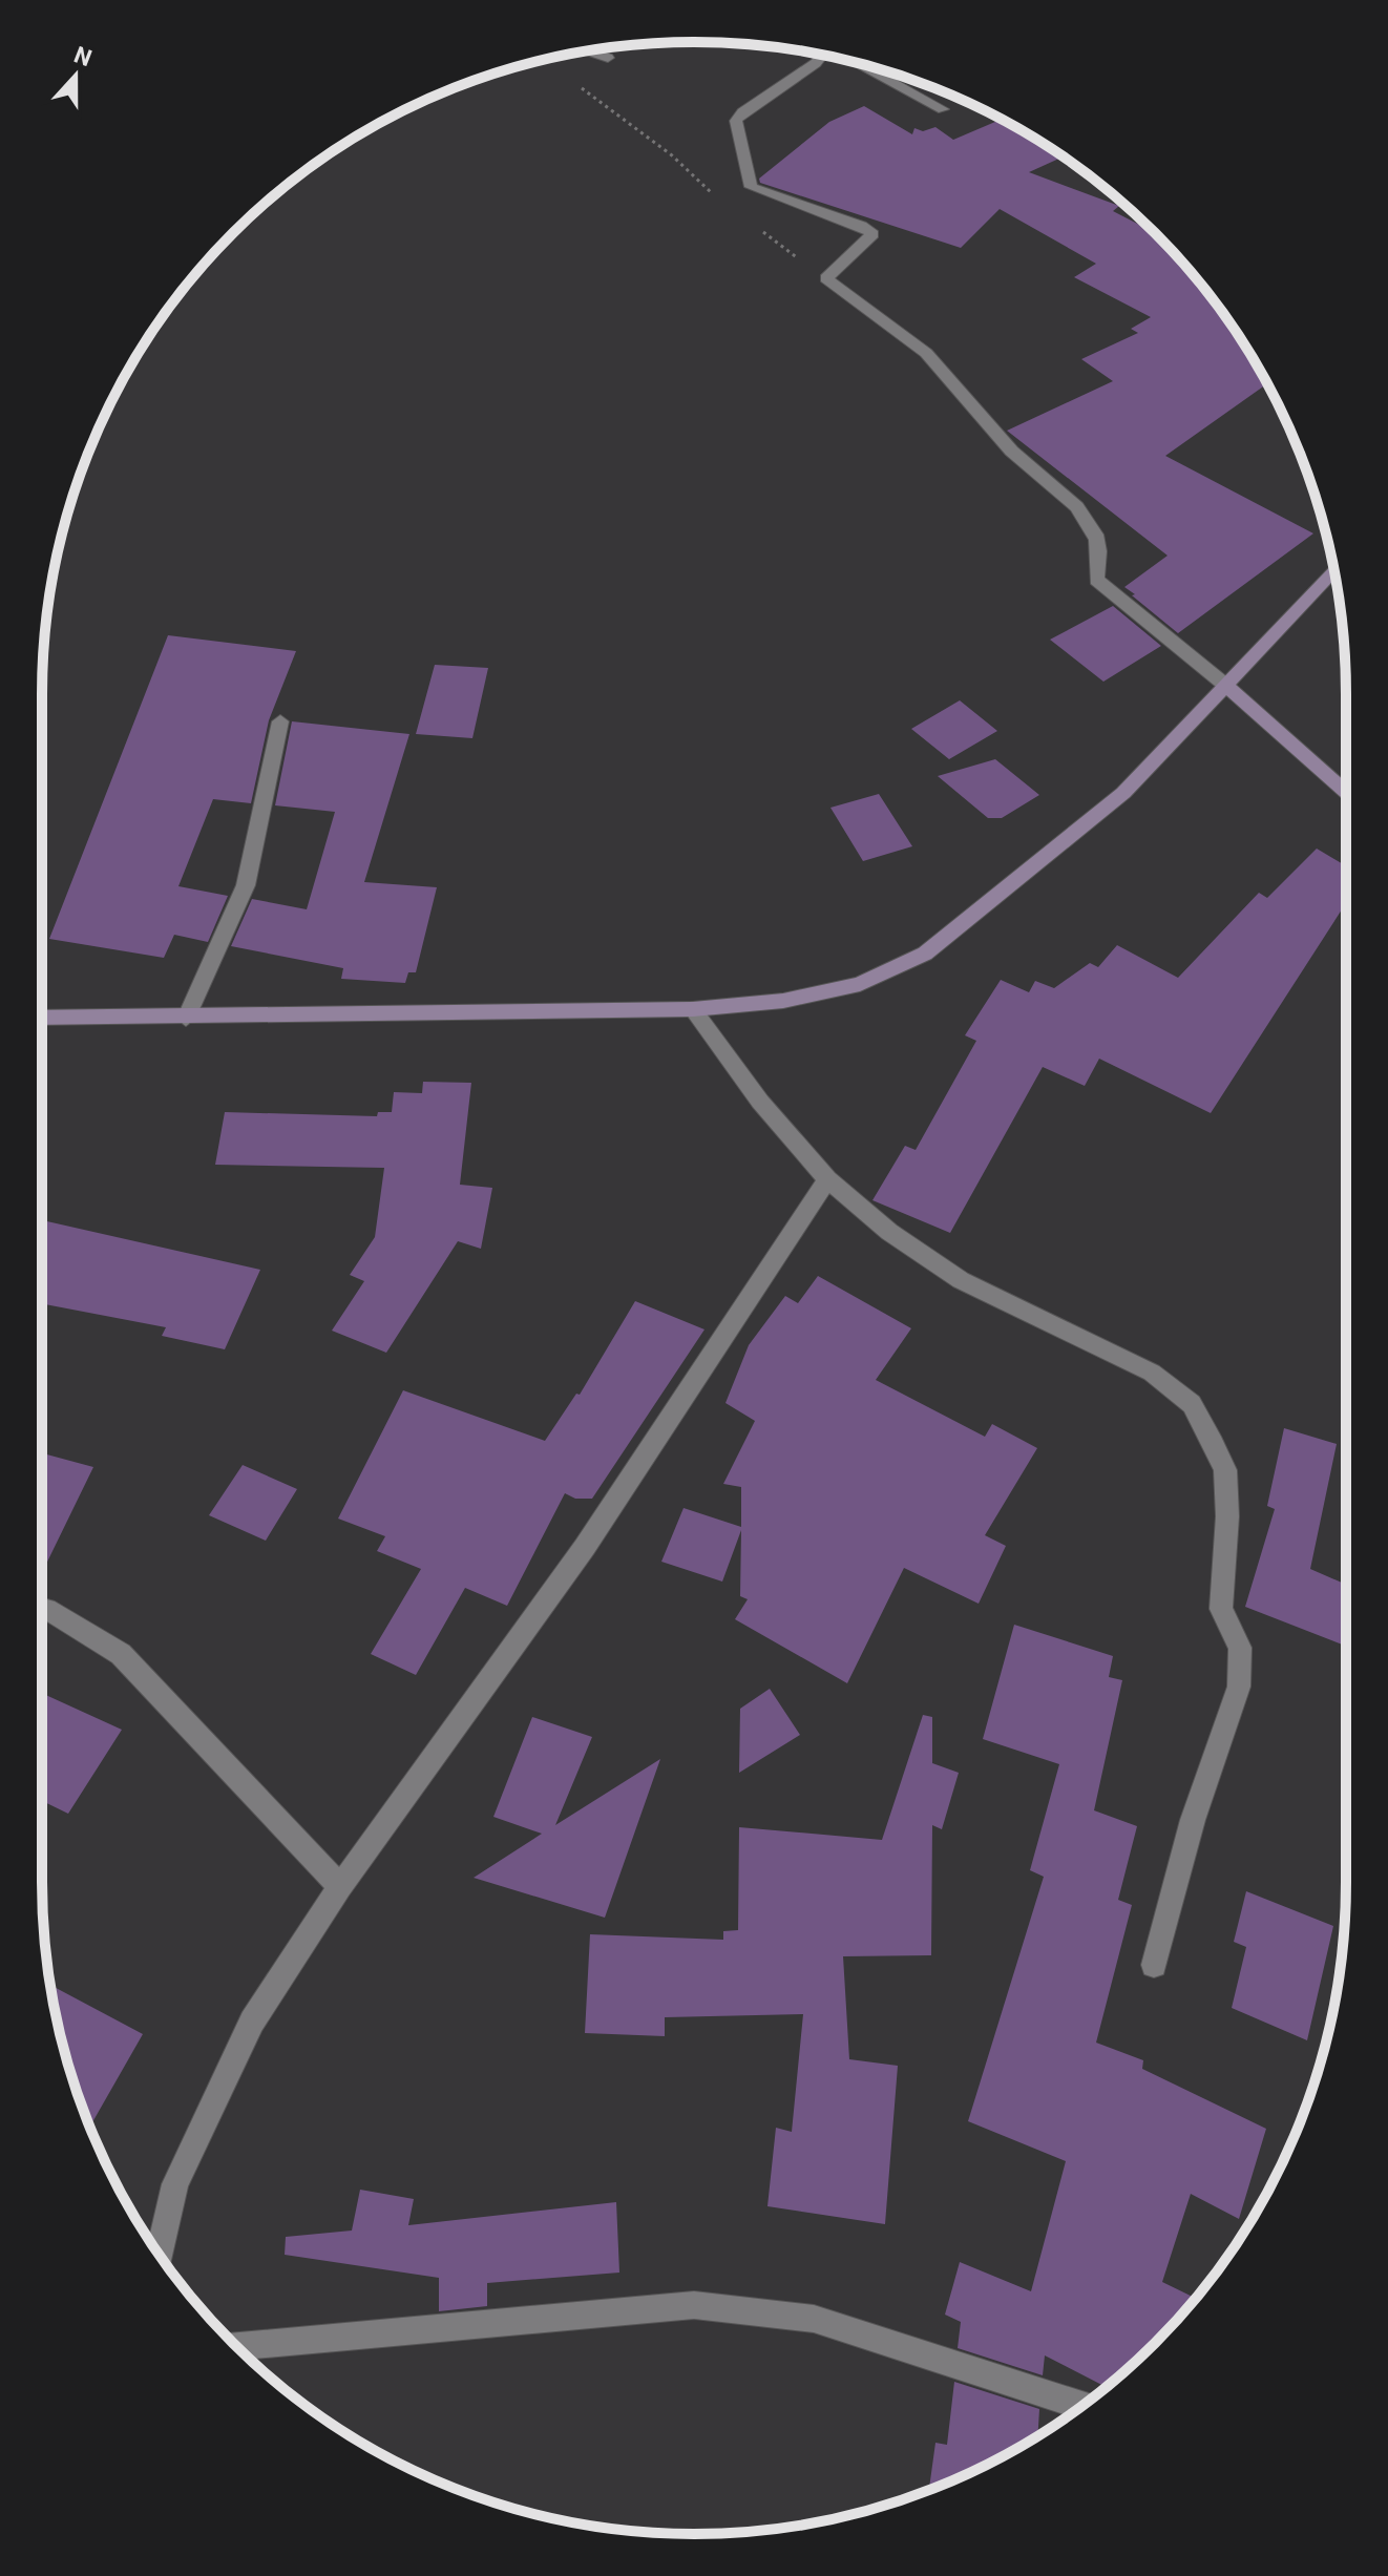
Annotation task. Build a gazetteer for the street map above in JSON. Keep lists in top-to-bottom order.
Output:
{
  "north": "top"
}
